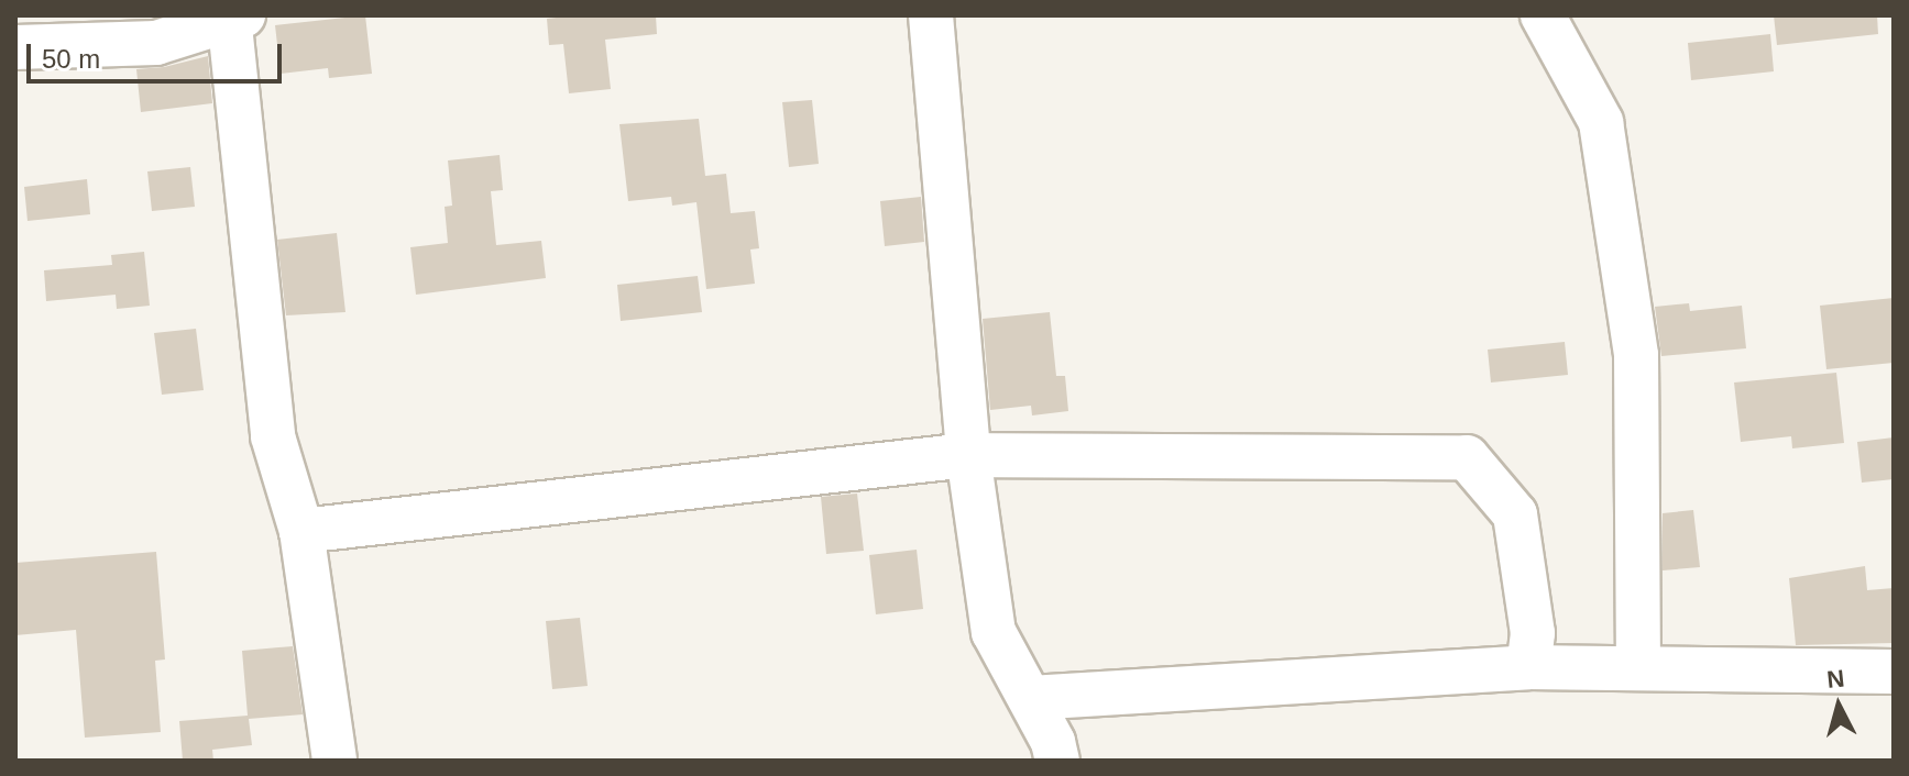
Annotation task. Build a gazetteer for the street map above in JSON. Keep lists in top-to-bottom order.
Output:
{
  "scale_bar": "50 m",
  "north": "top"
}
